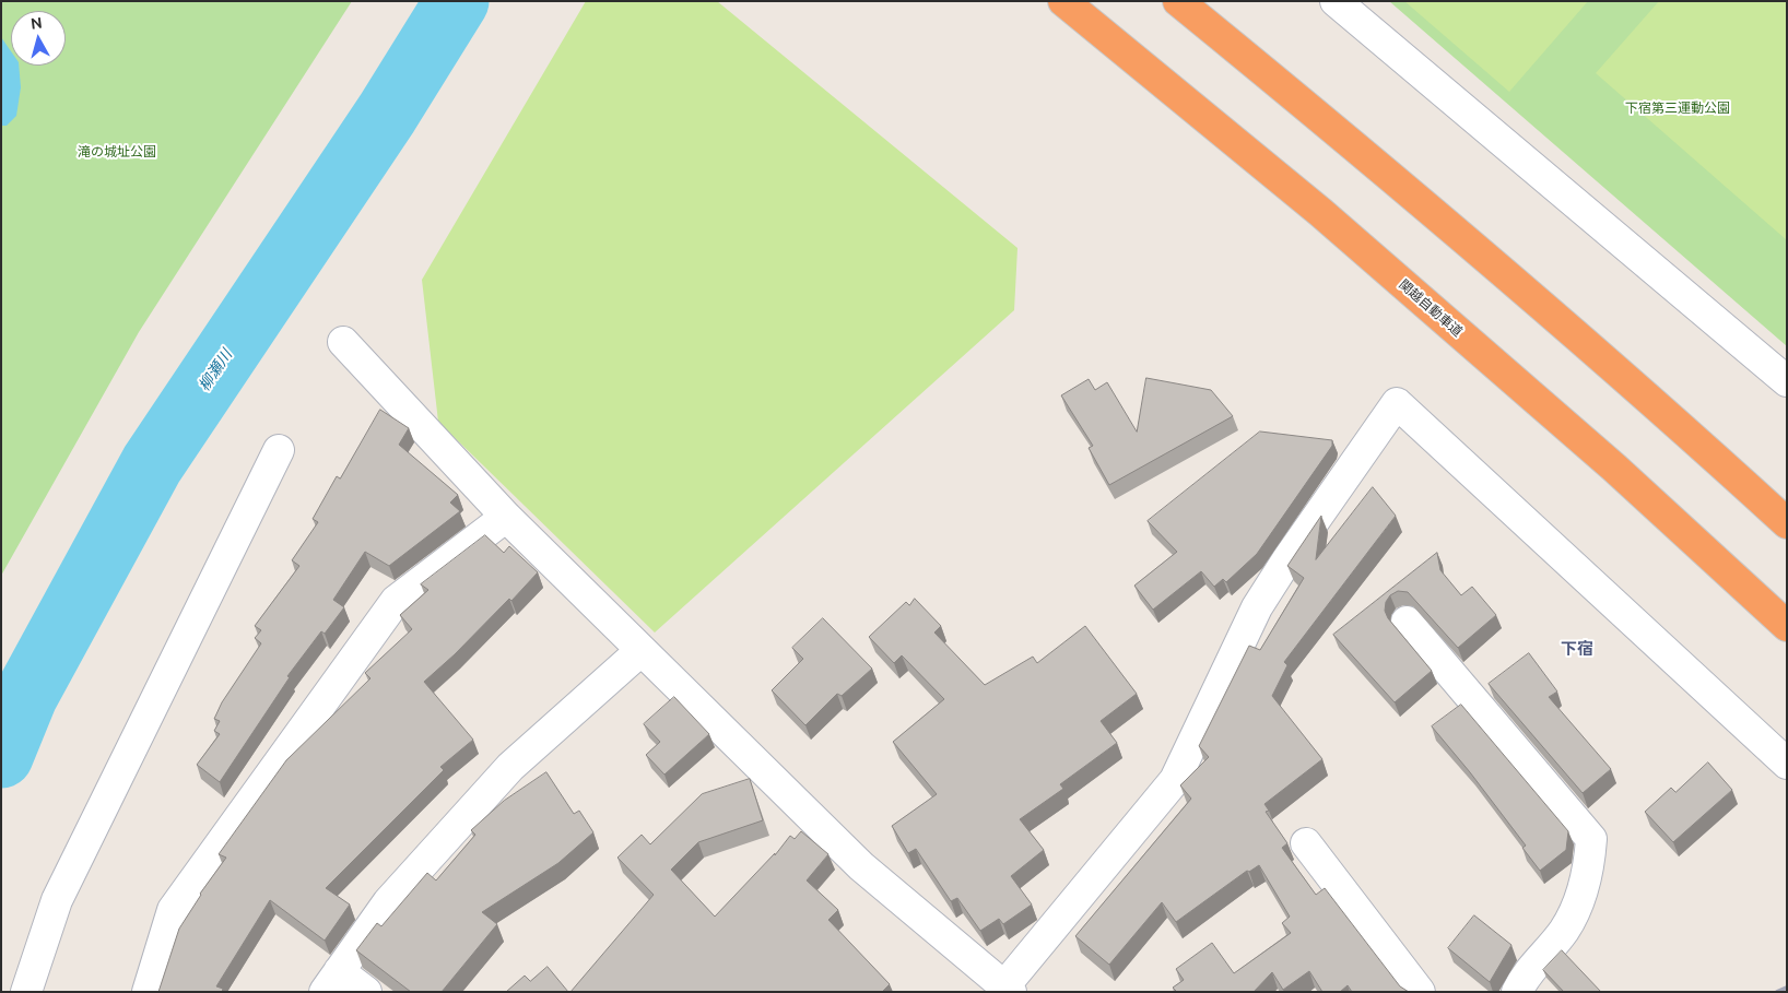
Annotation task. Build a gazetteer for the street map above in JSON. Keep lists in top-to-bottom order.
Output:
{
  "streets": {
    "highway": ["関越自動車道"]
  },
  "districts": ["下宿"],
  "water": ["柳瀬川"],
  "parks": ["下宿第三運動公園", "滝の城址公園"],
  "north": "top"
}
